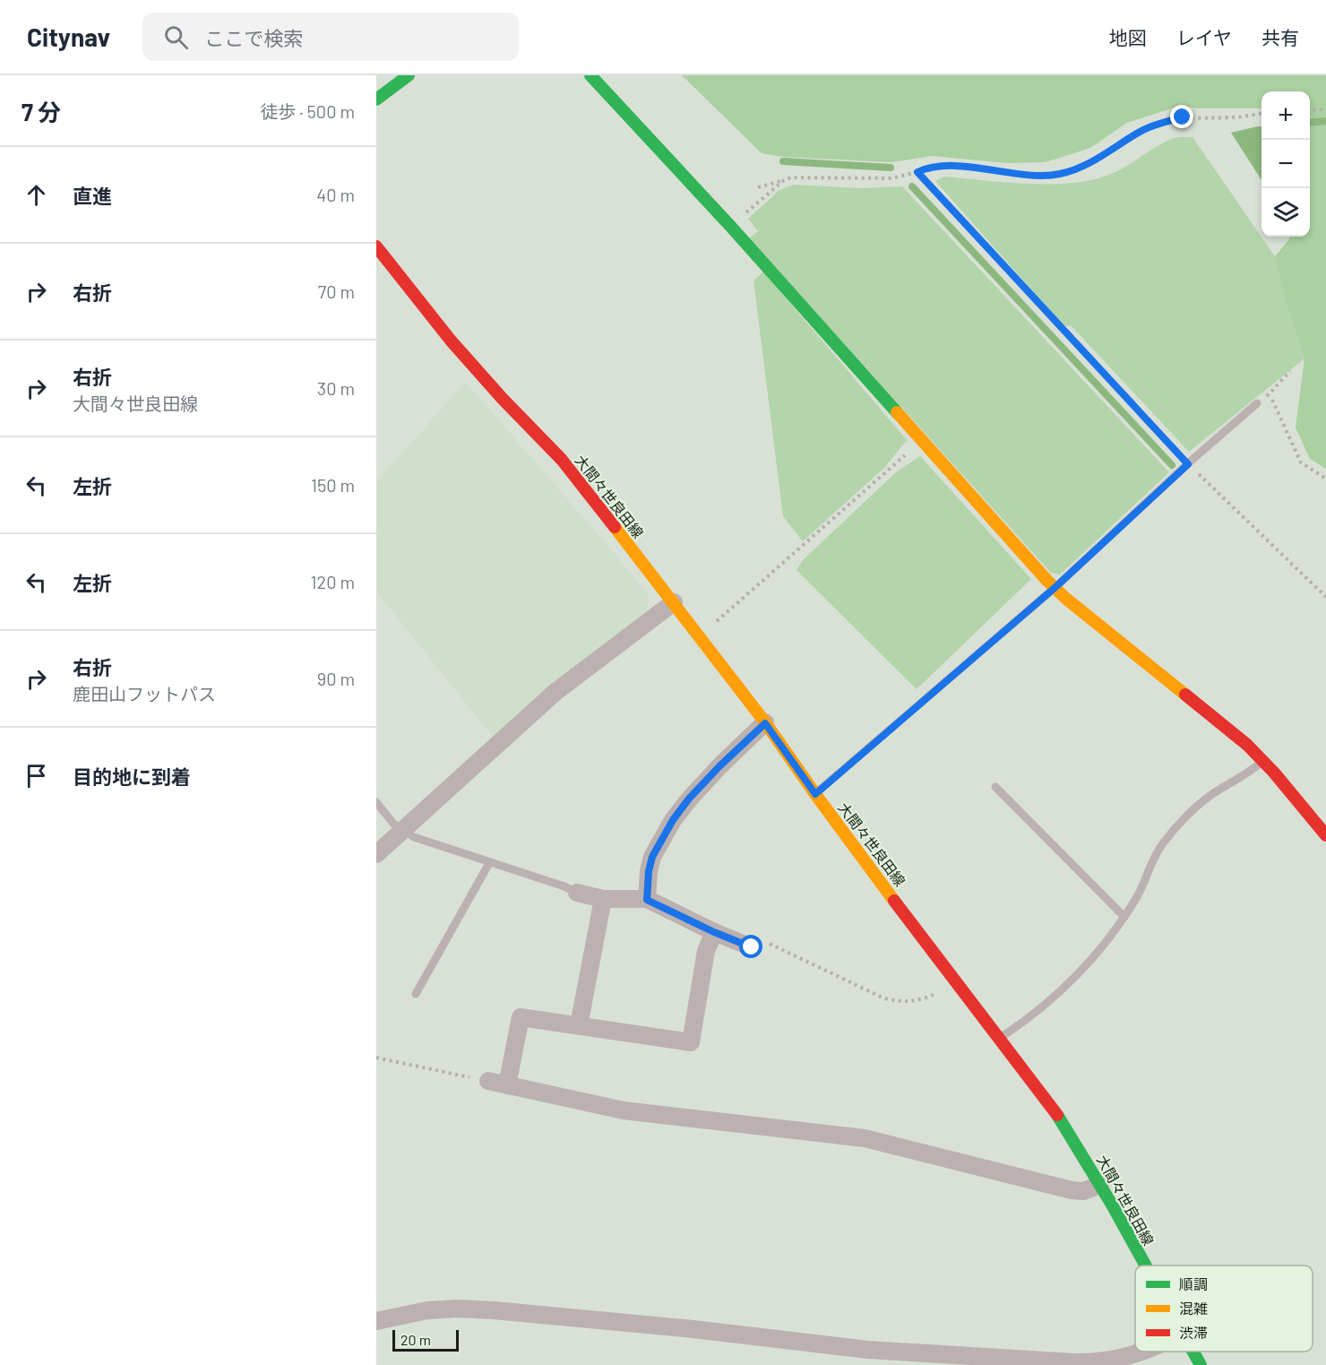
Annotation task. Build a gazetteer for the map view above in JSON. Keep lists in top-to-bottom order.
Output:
{
  "streets": {
    "main road": ["大間々世良田線"]
  },
  "legend": ["順調", "混雑", "渋滞"],
  "scale_bar": "20 m",
  "page": {
    "header": "Citynav",
    "search": "ここで検索",
    "nav": ["地図", "レイヤ", "共有"],
    "heading": ["7 分", "徒歩 · 500 m"],
    "map_buttons": ["+", "−"],
    "list": [
      ["直進", "40 m"],
      ["右折", "70 m"],
      ["右折", "大間々世良田線", "30 m"],
      ["左折", "150 m"],
      ["左折", "120 m"],
      ["右折", "鹿田山フットパス", "90 m"],
      "目的地に到着"
    ],
    "scale": "20 m"
  }
}
